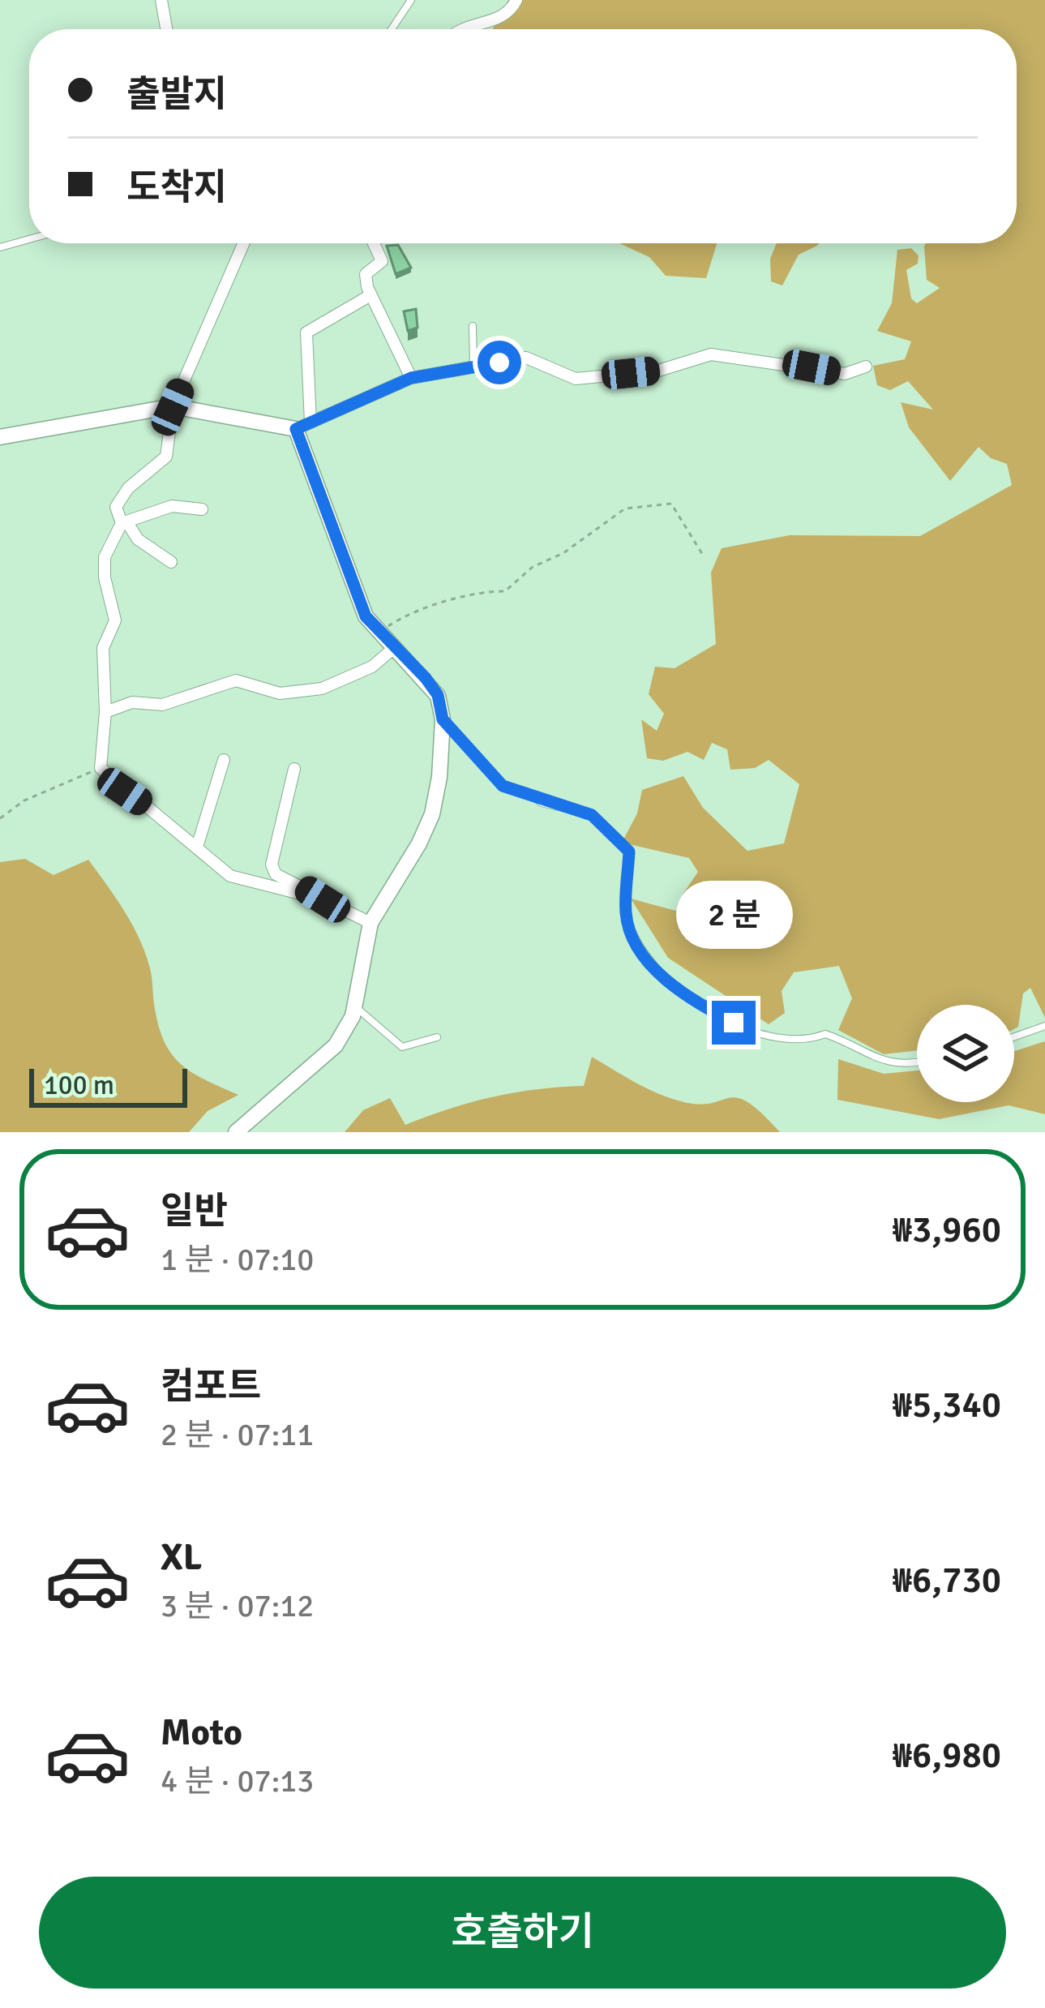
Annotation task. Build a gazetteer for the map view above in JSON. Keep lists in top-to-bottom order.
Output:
{
  "scale_bar": "100 m",
  "page": {
    "banner": ["출발지", "도착지"],
    "bubble": "2 분",
    "scale": "100 m",
    "list": [
      {
        "name": "일반",
        "note": "1 분 · 07:10",
        "value": "₩3,960"
      },
      {
        "name": "컴포트",
        "note": "2 분 · 07:11",
        "value": "₩5,340"
      },
      {
        "name": "XL",
        "note": "3 분 · 07:12",
        "value": "₩6,730"
      },
      {
        "name": "Moto",
        "note": "4 분 · 07:13",
        "value": "₩6,980"
      }
    ],
    "buttons": "호출하기"
  }
}
